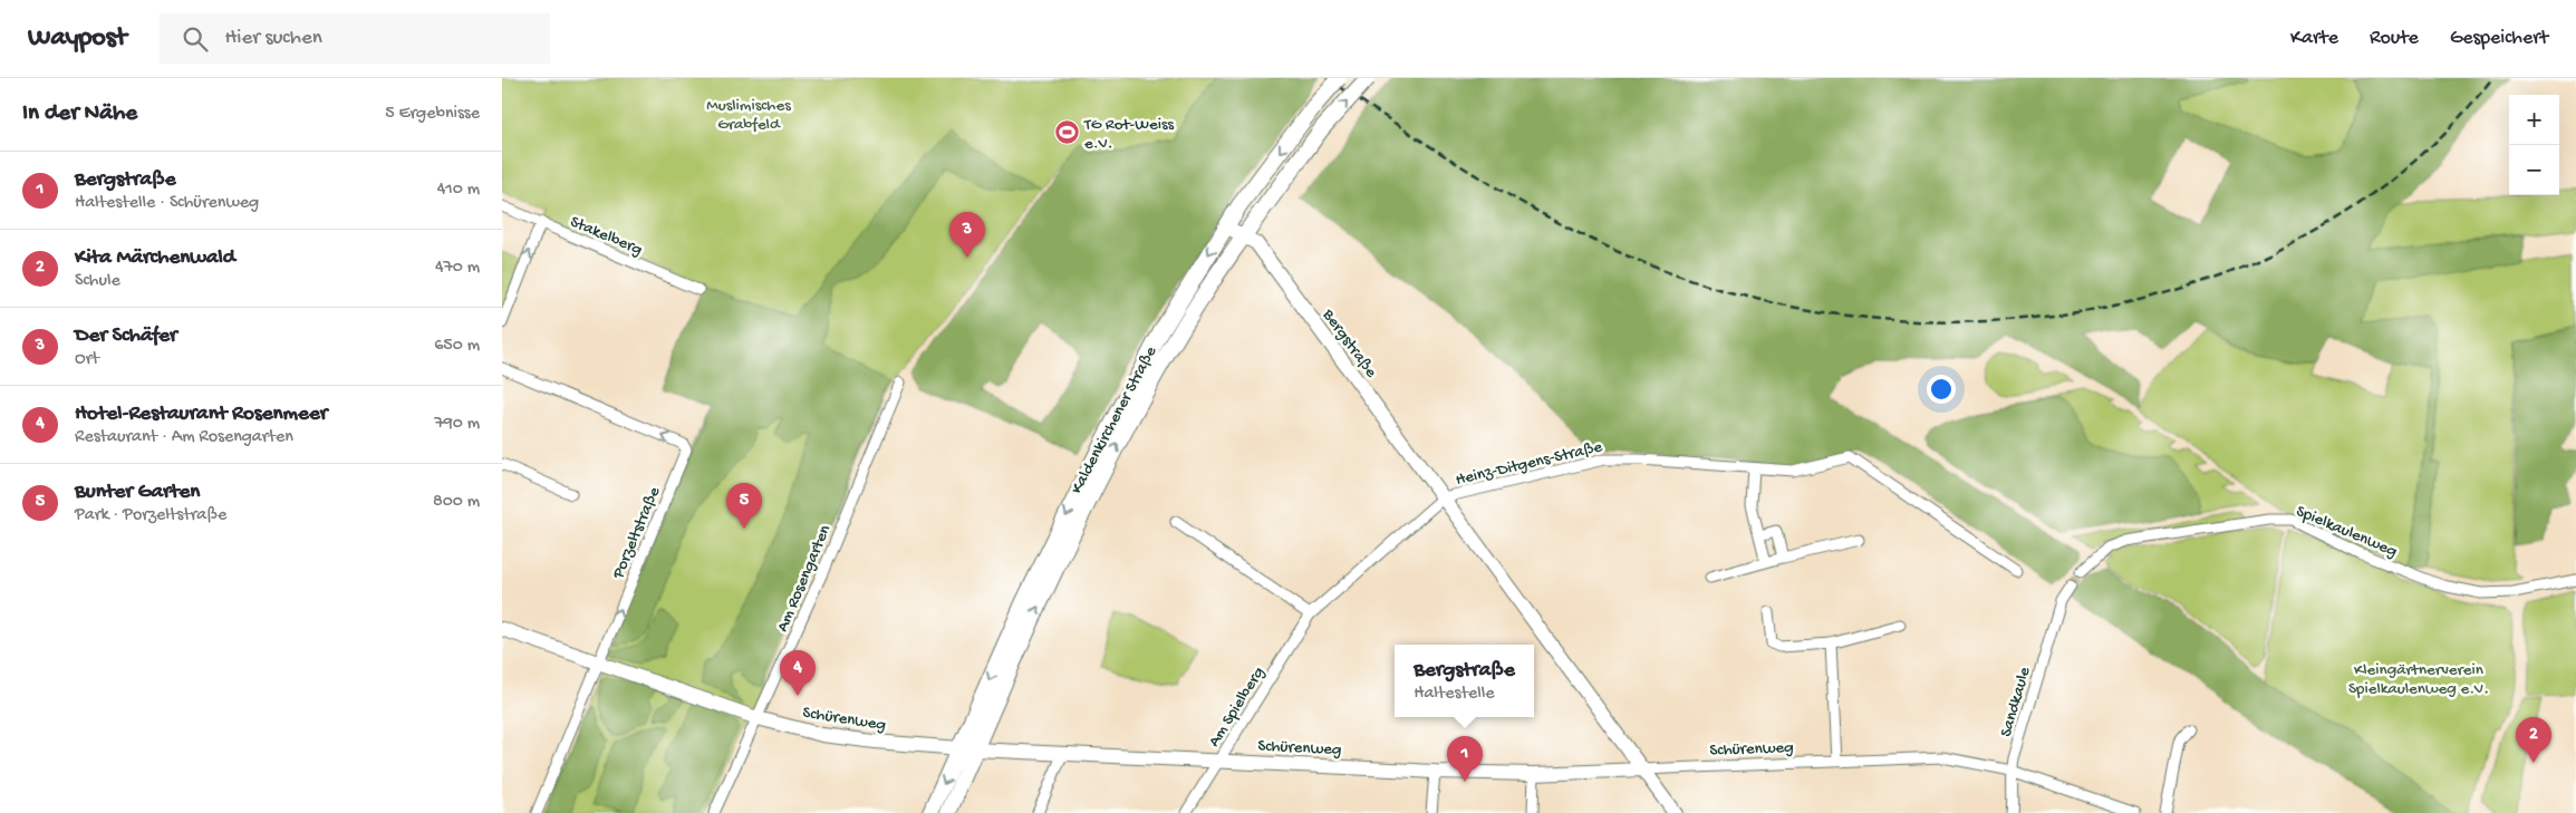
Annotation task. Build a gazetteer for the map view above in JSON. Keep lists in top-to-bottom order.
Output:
{
  "streets": {
    "main road": ["Bergstraße", "Kaldenkirchener Straße", "Schürenweg"],
    "street": [
      "Stakelberg",
      "Heinz-Ditgens-Straße",
      "Spielkaulenweg",
      "Porzeltstraße",
      "Am Rosengarten",
      "Sandkaule",
      "Am Spielberg"
    ]
  },
  "crossings": [
    ["Bergstraße", "Kaldenkirchener Straße"],
    ["Bergstraße", "Heinz-Ditgens-Straße"],
    ["Bergstraße", "Am Spielberg"],
    ["Bergstraße", "Schürenweg"],
    ["Kaldenkirchener Straße", "Schürenweg"],
    ["Heinz-Ditgens-Straße", "Am Spielberg"],
    ["Porzeltstraße", "Schürenweg"],
    ["Am Rosengarten", "Schürenweg"],
    ["Sandkaule", "Schürenweg"],
    ["Am Spielberg", "Schürenweg"]
  ],
  "parks": ["Muslimisches Grabfeld", "Kleingärtnerverein Spielkaulenweg e.V."],
  "places": {
    "sports": ["TG Rot-Weiss e.V."]
  },
  "page": {
    "header": "Waypost",
    "search": "Hier suchen",
    "nav": ["Karte", "Route", "Gespeichert"],
    "heading": ["In der Nähe", "5 Ergebnisse"],
    "map_buttons": ["+", "−"],
    "list": [
      {
        "mark": "1",
        "name": "Bergstraße",
        "note": "Haltestelle · Schürenweg",
        "value": "410 m"
      },
      {
        "mark": "2",
        "name": "Kita Märchenwald",
        "note": "Schule",
        "value": "470 m"
      },
      {
        "mark": "3",
        "name": "Der Schäfer",
        "note": "Ort",
        "value": "650 m"
      },
      {
        "mark": "4",
        "name": "Hotel-Restaurant Rosenmeer",
        "note": "Restaurant · Am Rosengarten",
        "value": "790 m"
      },
      {
        "mark": "5",
        "name": "Bunter Garten",
        "note": "Park · Porzeltstraße",
        "value": "800 m"
      }
    ],
    "pins": [
      "3",
      "5",
      "4",
      "2",
      "1"
    ],
    "popup": ["Bergstraße", "Haltestelle"]
  }
}
